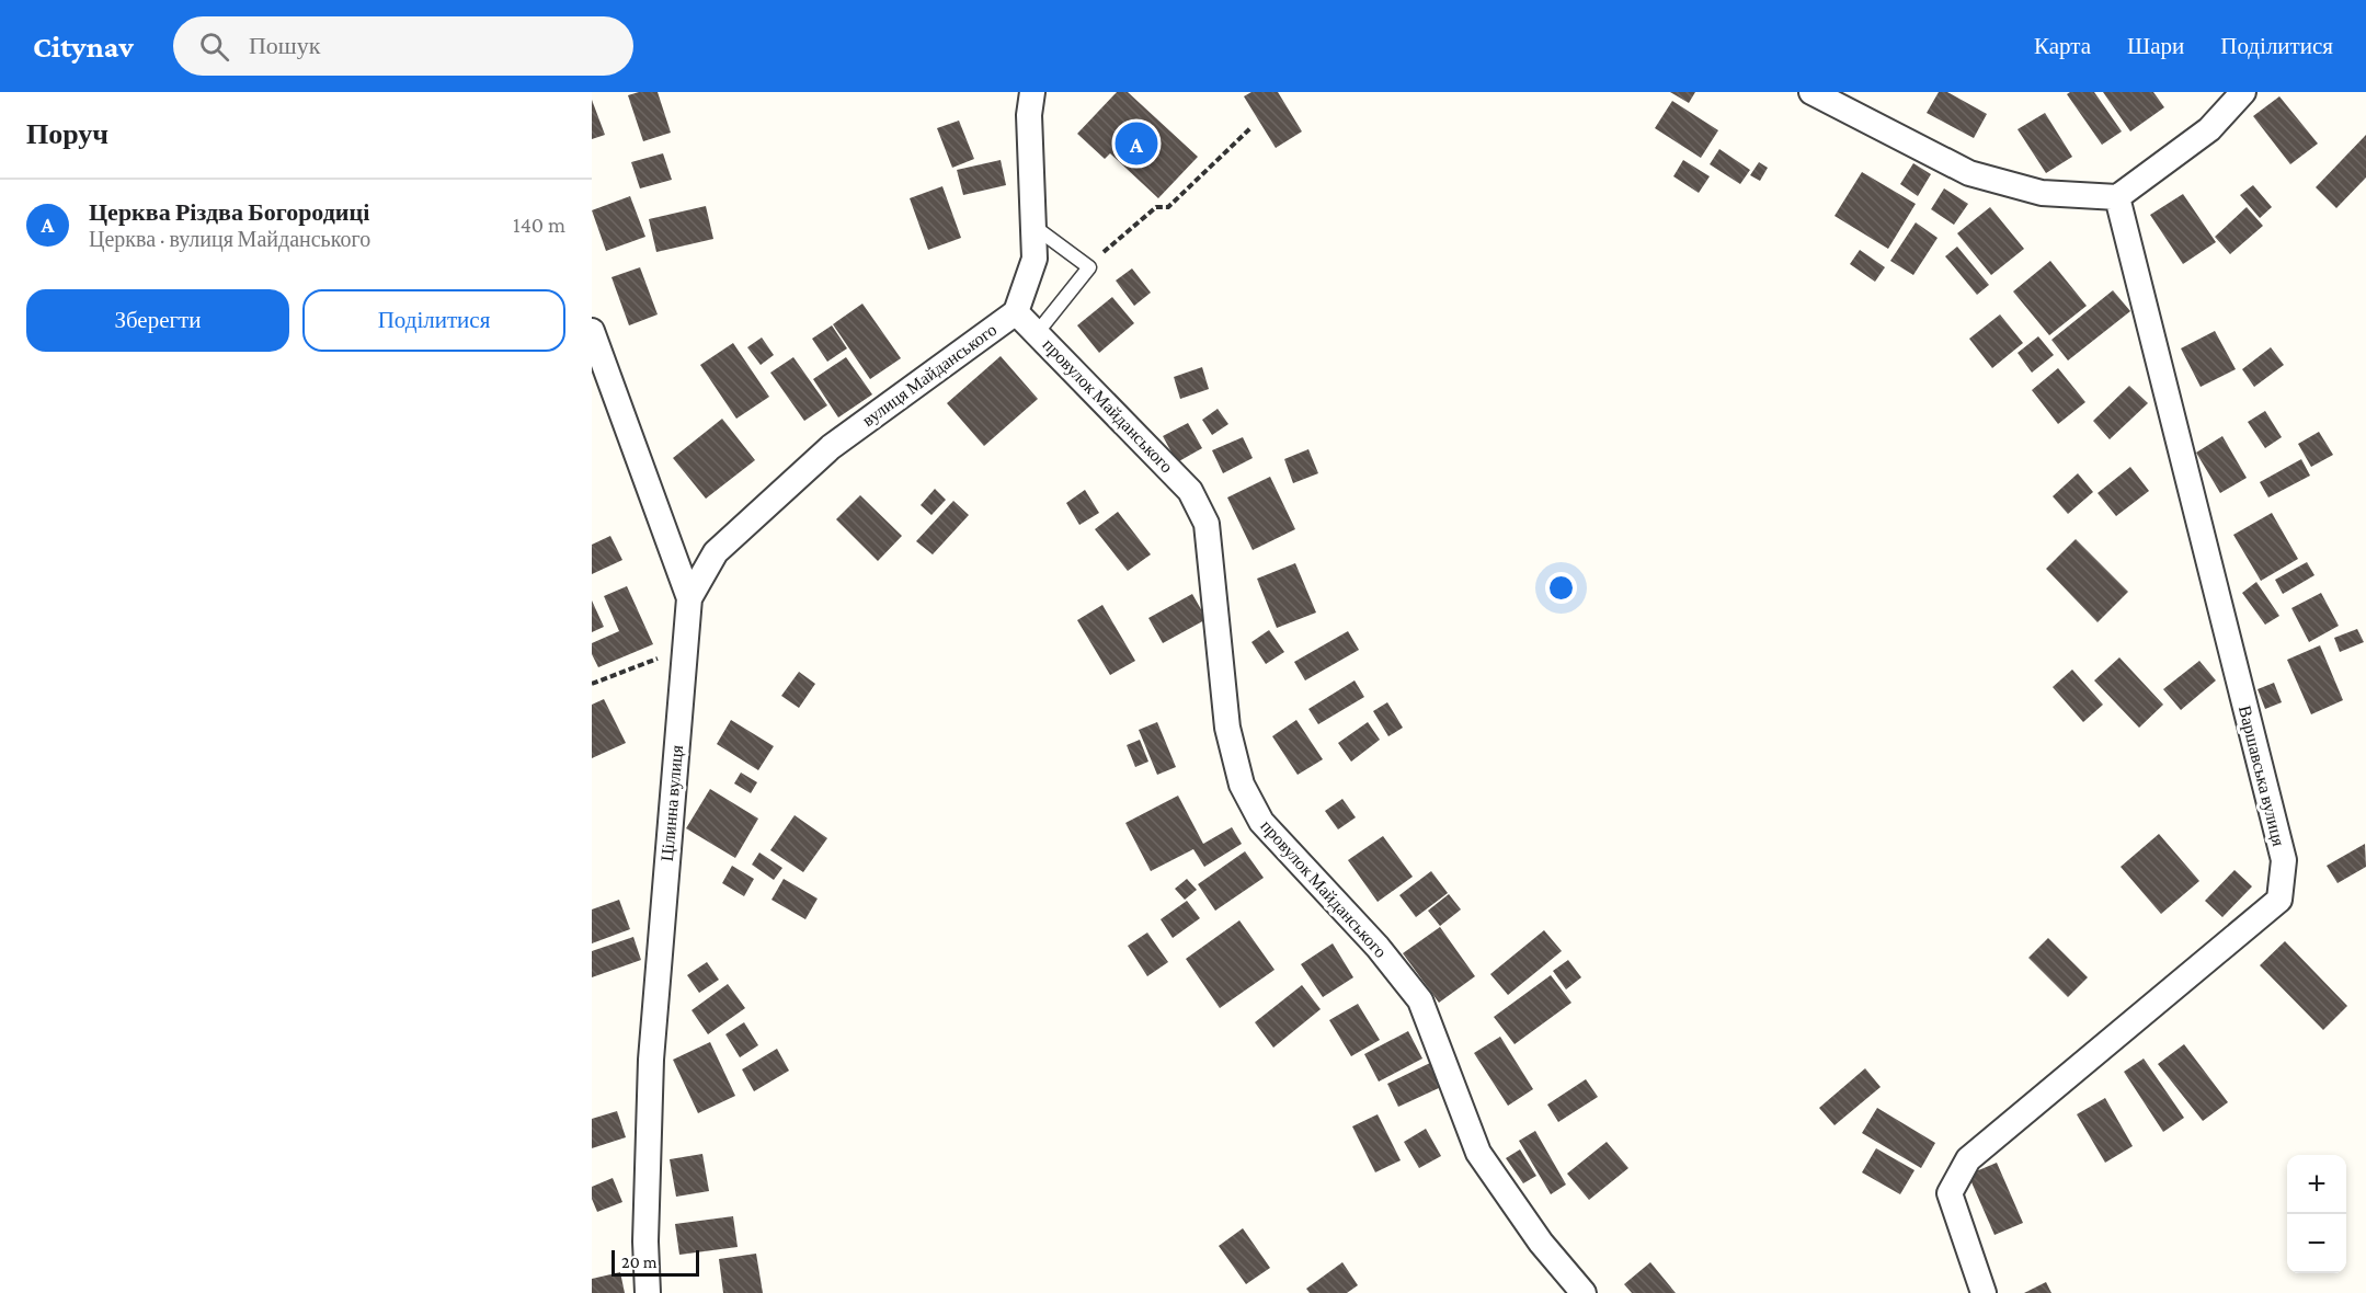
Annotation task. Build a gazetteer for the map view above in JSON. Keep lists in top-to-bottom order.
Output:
{
  "streets": {
    "street": [
      "вулиця Майданського",
      "провулок Майданського",
      "Варшавська вулиця",
      "Цілинна вулиця"
    ]
  },
  "crossings": [
    ["вулиця Майданського", "провулок Майданського"],
    ["вулиця Майданського", "Цілинна вулиця"]
  ],
  "scale_bar": "20 m",
  "page": {
    "header": "Citynav",
    "search": "Пошук",
    "nav": ["Карта", "Шари", "Поділитися"],
    "heading": "Поруч",
    "pins": "A",
    "list": [
      {
        "mark": "A",
        "name": "Церква Різдва Богородиці",
        "note": "Церква · вулиця Майданського",
        "value": "140 m"
      }
    ],
    "buttons": ["Зберегти", "Поділитися"],
    "map_buttons": ["+", "−"],
    "scale": "20 m"
  }
}
